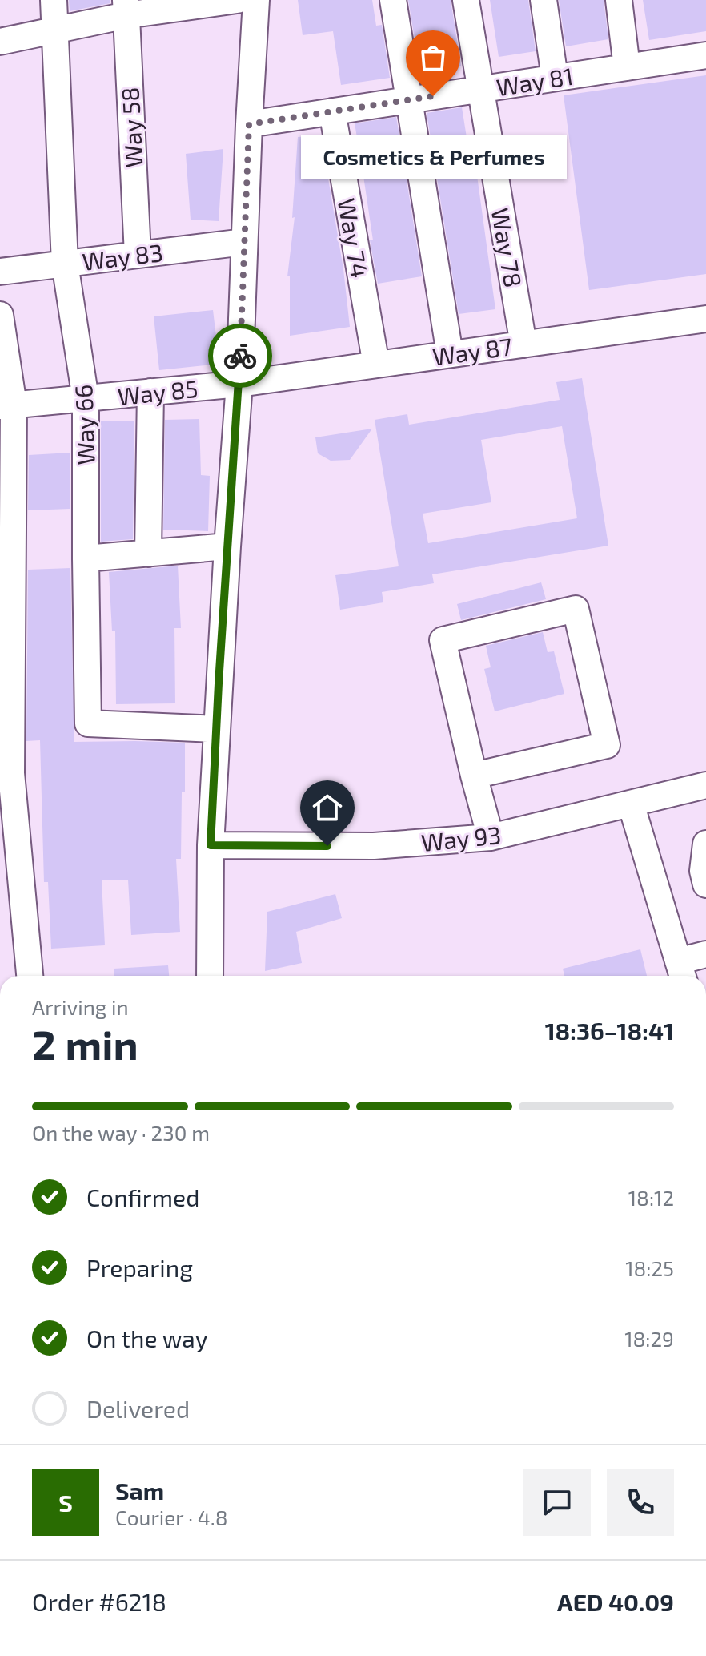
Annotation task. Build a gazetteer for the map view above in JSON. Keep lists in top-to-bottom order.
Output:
{
  "streets": {
    "street": [
      "Way 81",
      "Way 58",
      "Way 74",
      "Way 78",
      "Way 83",
      "Way 87",
      "Way 85",
      "Way 66",
      "Way 93"
    ]
  },
  "crossings": [
    ["Way 81", "Way 74"],
    ["Way 81", "Way 78"],
    ["Way 58", "Way 83"],
    ["Way 74", "Way 87"],
    ["Way 78", "Way 87"],
    ["Way 83", "Way 66"],
    ["Way 87", "Way 85"],
    ["Way 85", "Way 66"]
  ],
  "places": ["Cosmetics & Perfumes"],
  "page": {
    "bubble": "Cosmetics & Perfumes",
    "heading": ["2 min", "Arriving in", "18:36–18:41"],
    "panel": [
      "Sam",
      "Courier · 4.8",
      "Order #6218",
      "AED 40.09"
    ],
    "bar": "On the way · 230 m",
    "list": [
      ["Confirmed", "18:12"],
      ["Preparing", "18:25"],
      ["On the way", "18:29"],
      "Delivered"
    ],
    "round": "S"
  }
}
